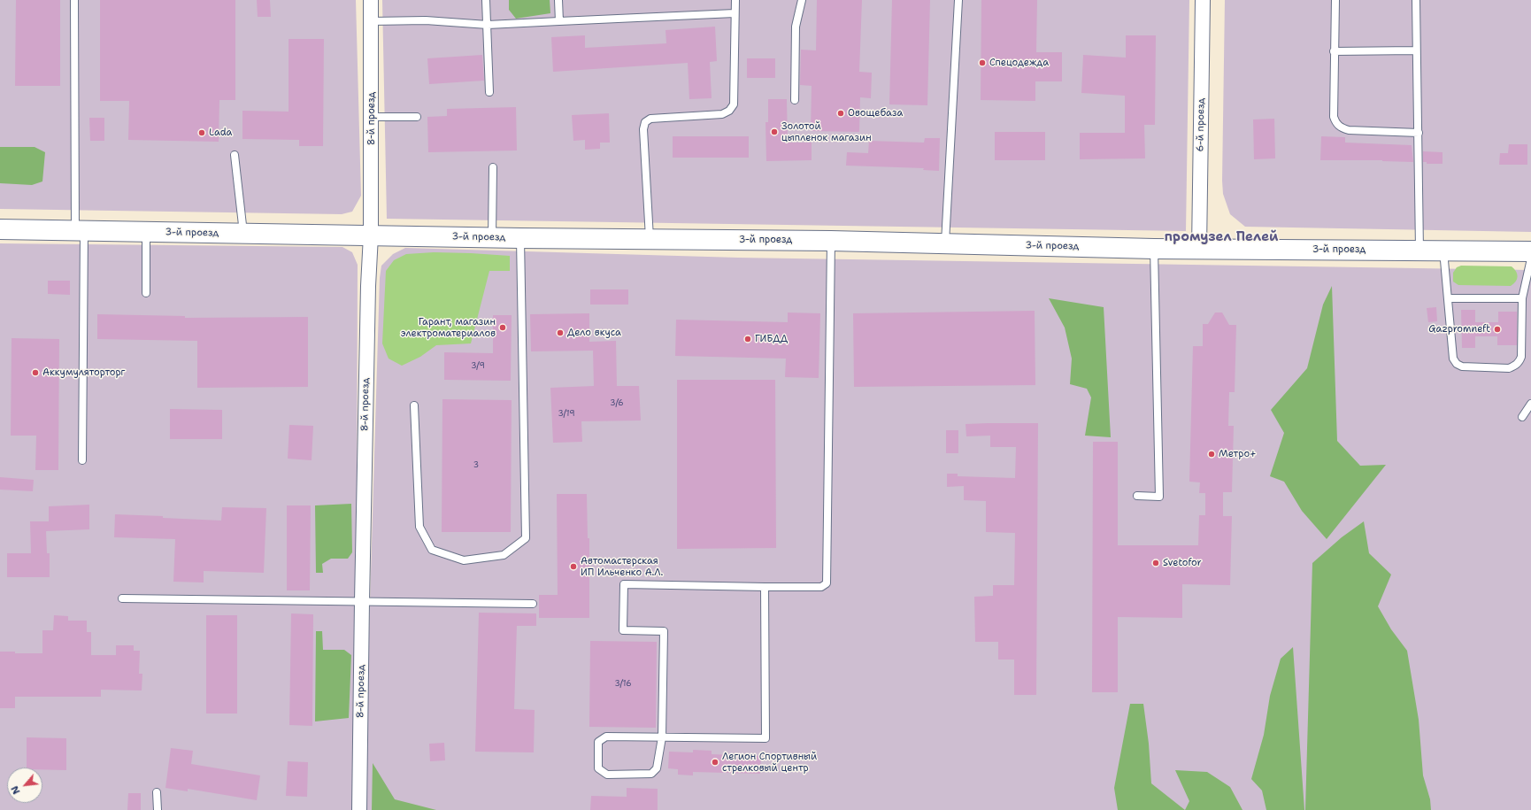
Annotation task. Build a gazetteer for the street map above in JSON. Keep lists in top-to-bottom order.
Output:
{
  "streets": {
    "street": ["8-й проезд", "6-й проезд", "3-й проезд"]
  },
  "crossings": [
    ["8-й проезд", "3-й проезд"],
    ["6-й проезд", "3-й проезд"]
  ],
  "districts": ["промузел Пелей"],
  "places": [
    "Спецодежда",
    "Овощебаза",
    "Золотой цыпленок магазин",
    "Lada",
    "Гарант, магазин электроматериалов",
    "Gazpromneft",
    "Дело вкуса",
    "ГИБДД",
    "Аккумуляторторг",
    "Метро+",
    "Svetofor",
    "Автомастерская ИП Ильченко А.Л.",
    "Легион Спортивный стрелковый центр"
  ],
  "house_numbers": [
    "3/9",
    "3/6",
    "3/19",
    "3",
    "3/16"
  ],
  "north": "bottom left"
}
